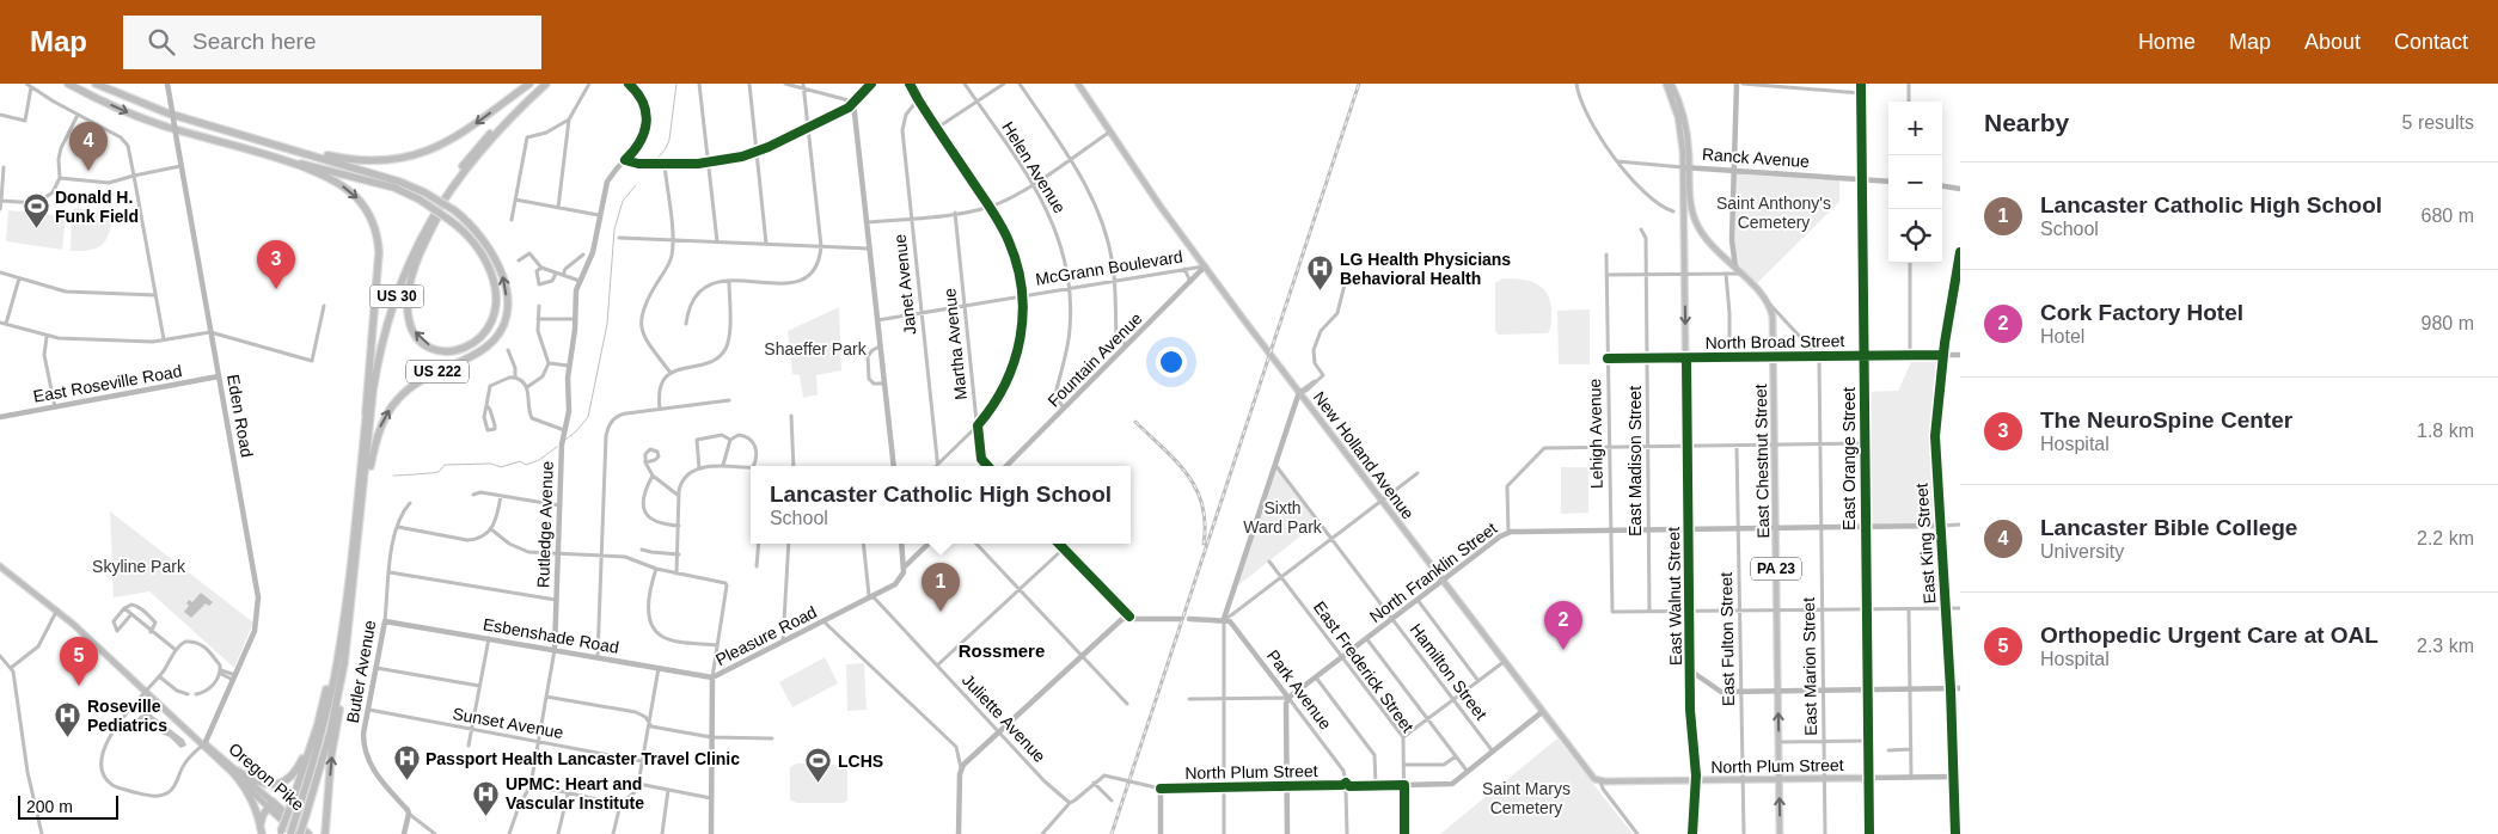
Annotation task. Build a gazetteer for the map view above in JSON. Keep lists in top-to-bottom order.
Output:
{
  "streets": {
    "highway": ["US 30", "US 222", "Oregon Pike"],
    "main road": [
      "North Broad Street",
      "New Holland Avenue",
      "East Orange Street",
      "East Chestnut Street",
      "East King Street",
      "PA 23",
      "East Walnut Street",
      "North Plum Street"
    ],
    "street": [
      "Ranck Avenue",
      "Helen Avenue",
      "McGrann Boulevard",
      "Janet Avenue",
      "Martha Avenue",
      "Fountain Avenue",
      "East Roseville Road",
      "Eden Road",
      "Lehigh Avenue",
      "East Madison Street",
      "Rutledge Avenue",
      "North Franklin Street",
      "Esbenshade Road",
      "Pleasure Road",
      "East Fulton Street",
      "East Frederick Street",
      "East Marion Street",
      "Butler Avenue",
      "Hamilton Street",
      "Park Avenue",
      "Juliette Avenue",
      "Sunset Avenue"
    ]
  },
  "crossings": [
    ["Ranck Avenue", "East Orange Street"],
    ["Ranck Avenue", "East Walnut Street"],
    ["Helen Avenue", "McGrann Boulevard"],
    ["Helen Avenue", "Fountain Avenue"],
    ["McGrann Boulevard", "Janet Avenue"],
    ["McGrann Boulevard", "Martha Avenue"],
    ["McGrann Boulevard", "Fountain Avenue"],
    ["McGrann Boulevard", "New Holland Avenue"],
    ["US 30", "US 222"],
    ["US 30", "Oregon Pike"],
    ["North Broad Street", "Lehigh Avenue"],
    ["North Broad Street", "East Orange Street"],
    ["North Broad Street", "East Madison Street"],
    ["North Broad Street", "East Chestnut Street"],
    ["North Broad Street", "East King Street"],
    ["North Broad Street", "East Walnut Street"],
    ["North Broad Street", "East Marion Street"],
    ["Fountain Avenue", "New Holland Avenue"],
    ["East Roseville Road", "Eden Road"],
    ["Eden Road", "Oregon Pike"],
    ["Lehigh Avenue", "East Madison Street"],
    ["Lehigh Avenue", "North Franklin Street"],
    ["New Holland Avenue", "North Franklin Street"],
    ["New Holland Avenue", "North Plum Street"],
    ["East Orange Street", "North Franklin Street"],
    ["East Orange Street", "North Plum Street"],
    ["East Madison Street", "North Franklin Street"],
    ["East Chestnut Street", "North Franklin Street"],
    ["East Chestnut Street", "North Plum Street"],
    ["Rutledge Avenue", "Esbenshade Road"],
    ["Rutledge Avenue", "Sunset Avenue"],
    ["East King Street", "North Franklin Street"],
    ["East King Street", "North Plum Street"],
    ["North Franklin Street", "East Walnut Street"],
    ["North Franklin Street", "East Fulton Street"],
    ["North Franklin Street", "East Frederick Street"],
    ["North Franklin Street", "East Marion Street"],
    ["North Franklin Street", "Hamilton Street"],
    ["North Franklin Street", "Park Avenue"],
    ["East Walnut Street", "North Plum Street"],
    ["Esbenshade Road", "Pleasure Road"],
    ["Esbenshade Road", "Butler Avenue"],
    ["Pleasure Road", "Juliette Avenue"],
    ["East Fulton Street", "North Plum Street"],
    ["East Frederick Street", "North Plum Street"],
    ["East Marion Street", "North Plum Street"],
    ["Butler Avenue", "Sunset Avenue"],
    ["Hamilton Street", "North Plum Street"],
    ["Park Avenue", "North Plum Street"],
    ["Juliette Avenue", "North Plum Street"]
  ],
  "districts": ["Rossmere"],
  "parks": [
    "Saint Anthony's Cemetery",
    "Shaeffer Park",
    "Sixth Ward Park",
    "Skyline Park",
    "Saint Marys Cemetery"
  ],
  "places": {
    "sports": ["Donald H. Funk Field", "LCHS"],
    "hospital": [
      "LG Health Physicians Behavioral Health",
      "Roseville Pediatrics",
      "Passport Health Lancaster Travel Clinic",
      "UPMC: Heart and Vascular Institute"
    ]
  },
  "scale_bar": "200 m",
  "page": {
    "header": "Map",
    "search": "Search here",
    "nav": [
      "Home",
      "Map",
      "About",
      "Contact"
    ],
    "heading": ["Nearby", "5 results"],
    "map_buttons": ["+", "−"],
    "pins": [
      "4",
      "3",
      "1",
      "2",
      "5"
    ],
    "list": [
      {
        "mark": "1",
        "name": "Lancaster Catholic High School",
        "note": "School",
        "value": "680 m"
      },
      {
        "mark": "2",
        "name": "Cork Factory Hotel",
        "note": "Hotel",
        "value": "980 m"
      },
      {
        "mark": "3",
        "name": "The NeuroSpine Center",
        "note": "Hospital",
        "value": "1.8 km"
      },
      {
        "mark": "4",
        "name": "Lancaster Bible College",
        "note": "University",
        "value": "2.2 km"
      },
      {
        "mark": "5",
        "name": "Orthopedic Urgent Care at OAL",
        "note": "Hospital",
        "value": "2.3 km"
      }
    ],
    "popup": ["Lancaster Catholic High School", "School"],
    "scale": "200 m"
  }
}
